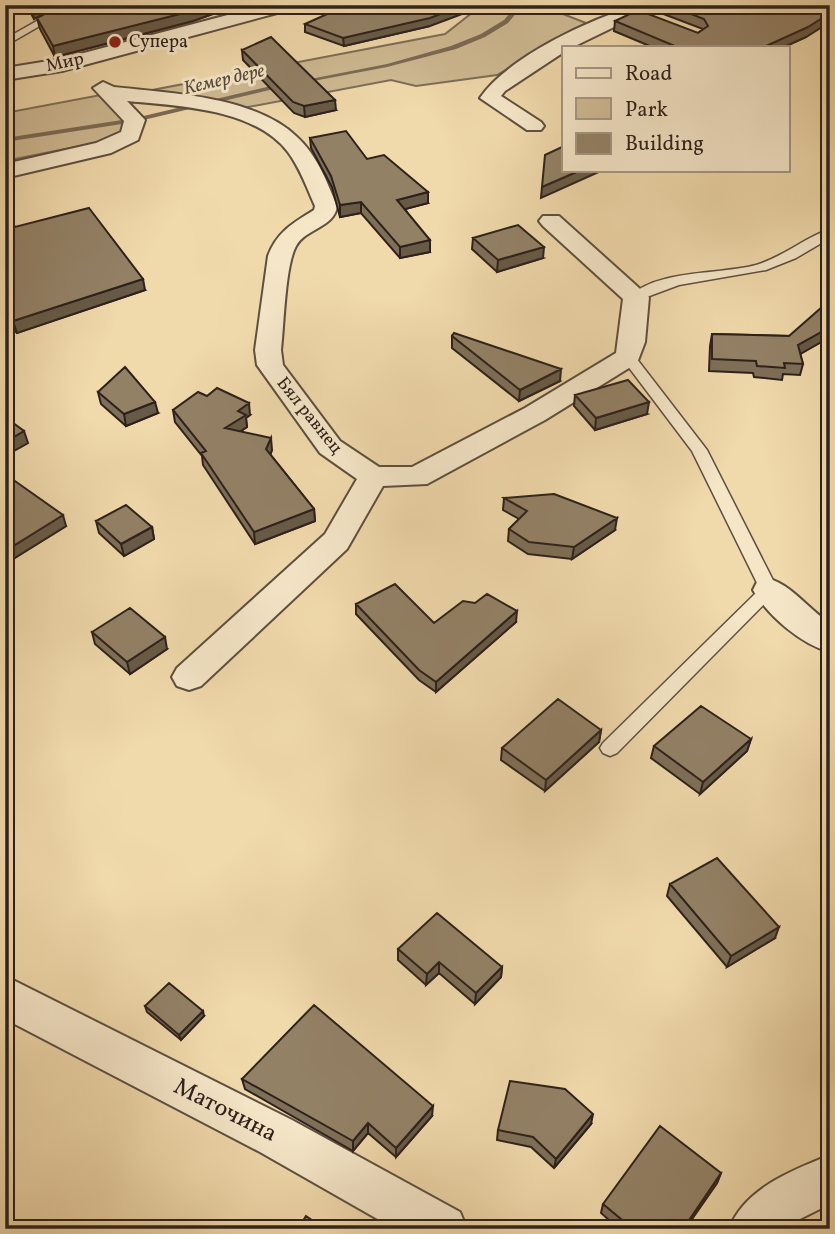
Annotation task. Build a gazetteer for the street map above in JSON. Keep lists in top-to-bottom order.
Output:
{
  "streets": {
    "street": ["Мир", "Бял равнец", "Маточина"]
  },
  "water": ["Кемер дере"],
  "places": ["Супера"],
  "legend": ["Road", "Park", "Building"]
}
